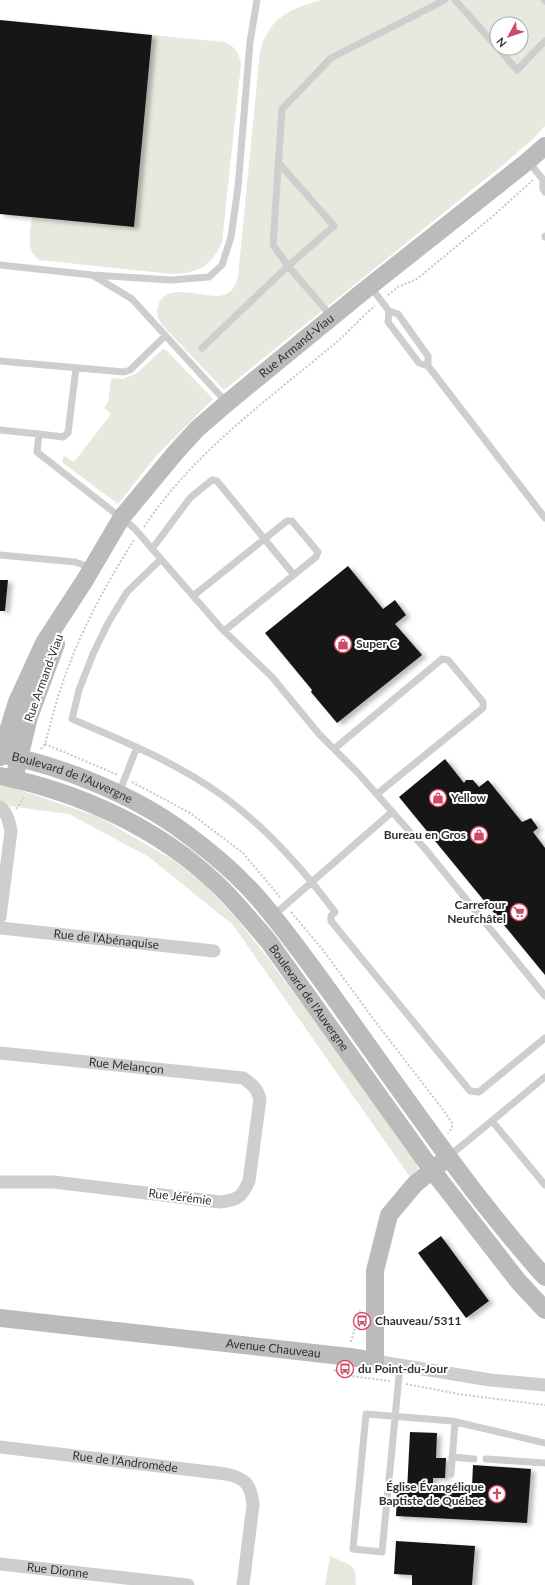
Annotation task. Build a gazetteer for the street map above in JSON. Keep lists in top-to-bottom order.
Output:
{
  "streets": {
    "street": [
      "Rue Armand-Viau",
      "Boulevard de l'Auvergne",
      "Rue de l'Abénaquise",
      "Rue Melançon",
      "Rue Jérémie",
      "Avenue Chauveau",
      "Rue de l'Andromède",
      "Rue Dionne"
    ]
  },
  "crossings": [
    ["Rue Armand-Viau", "Boulevard de l'Auvergne"],
    ["Rue Melançon", "Rue Jérémie"]
  ],
  "places": {
    "shop": ["Super C", "Yellow", "Bureau en Gros"],
    "supermarket": ["Carrefour Neufchâtel"],
    "bus stop": ["Chauveau/5311", "du Point-du-Jour"],
    "church": ["Église Évangélique Baptiste de Québec"]
  },
  "north": "bottom left"
}
